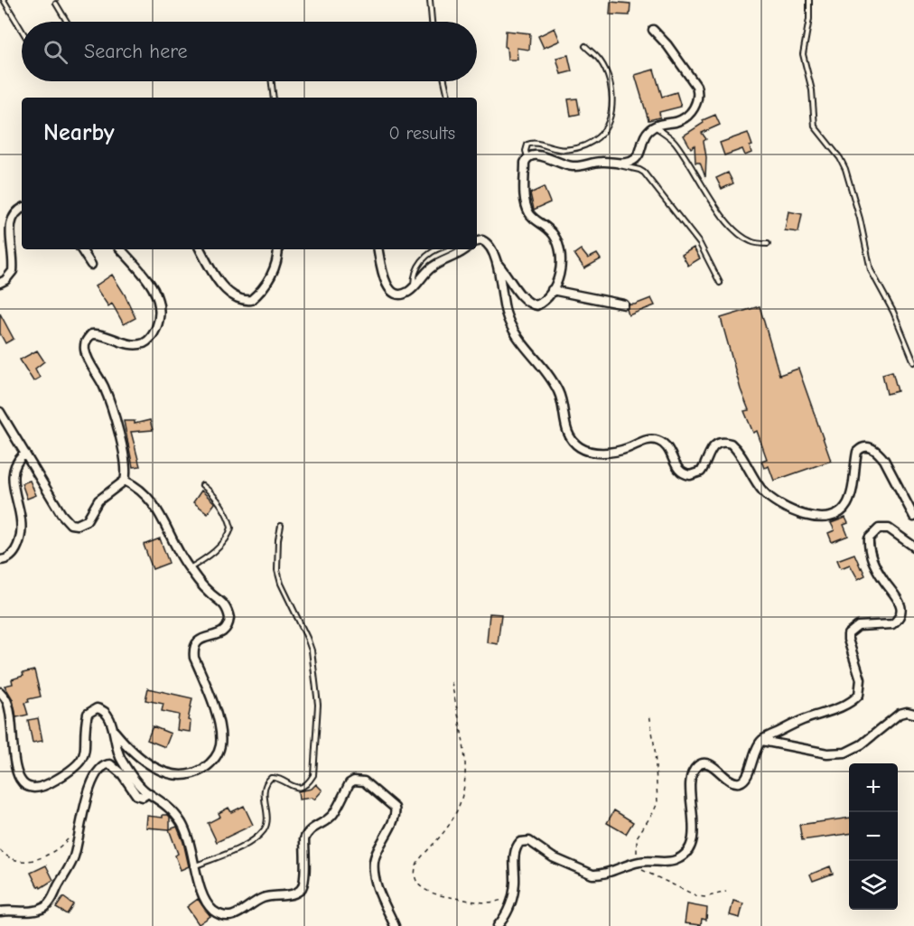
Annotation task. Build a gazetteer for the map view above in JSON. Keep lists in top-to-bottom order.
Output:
{
  "page": {
    "search": "Search here",
    "heading": ["Nearby", "0 results"],
    "map_buttons": ["+", "−"]
  }
}
